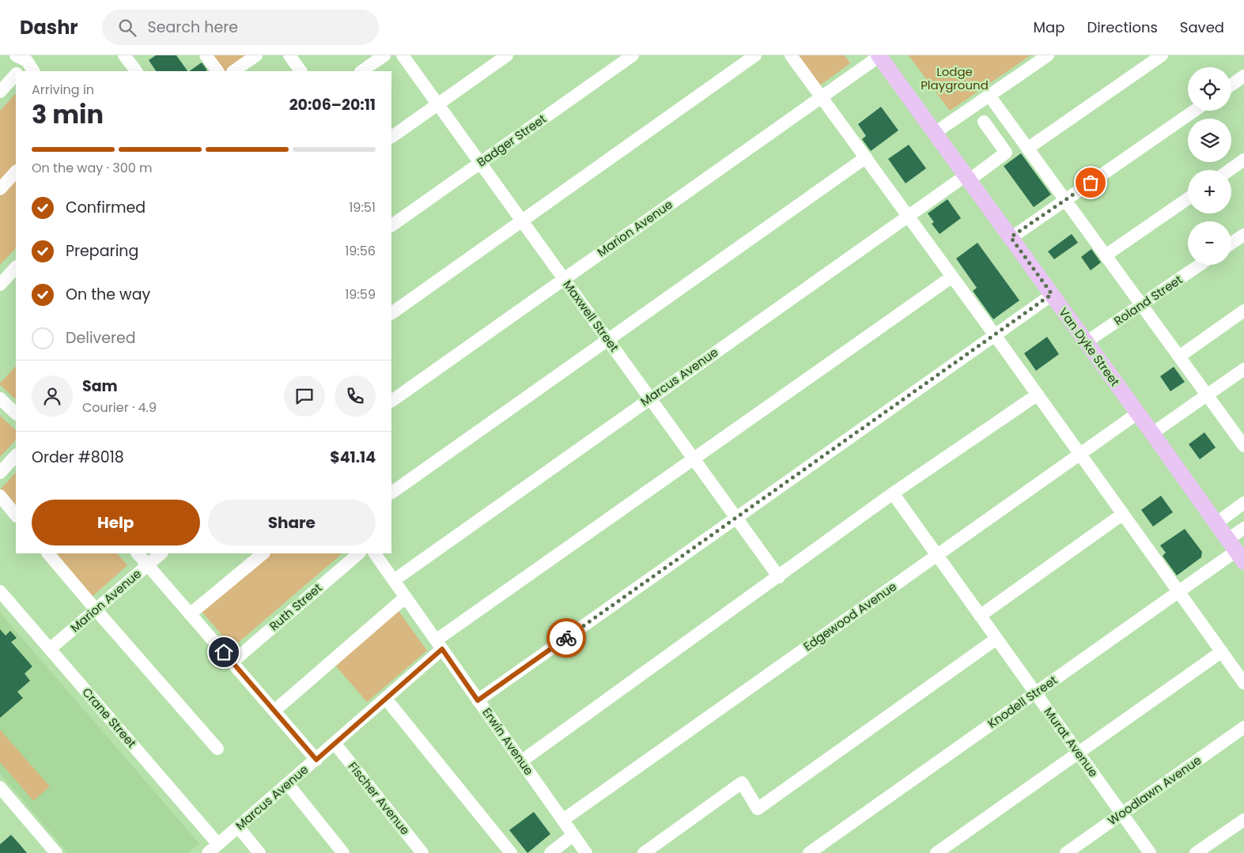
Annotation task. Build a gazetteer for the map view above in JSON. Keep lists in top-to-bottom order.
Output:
{
  "streets": {
    "main road": ["Van Dyke Street"],
    "street": [
      "Badger Street",
      "Marion Avenue",
      "Roland Street",
      "Maxwell Street",
      "Marcus Avenue",
      "Ruth Street",
      "Edgewood Avenue",
      "Knodell Street",
      "Crane Street",
      "Erwin Avenue",
      "Murat Avenue",
      "Woodlawn Avenue",
      "Fischer Avenue"
    ]
  },
  "crossings": [
    ["Badger Street", "Maxwell Street"],
    ["Marion Avenue", "Maxwell Street"],
    ["Marion Avenue", "Van Dyke Street"],
    ["Marion Avenue", "Crane Street"],
    ["Roland Street", "Van Dyke Street"],
    ["Maxwell Street", "Marcus Avenue"],
    ["Van Dyke Street", "Marcus Avenue"],
    ["Van Dyke Street", "Edgewood Avenue"],
    ["Van Dyke Street", "Knodell Street"],
    ["Marcus Avenue", "Crane Street"],
    ["Marcus Avenue", "Erwin Avenue"],
    ["Marcus Avenue", "Fischer Avenue"],
    ["Edgewood Avenue", "Erwin Avenue"],
    ["Edgewood Avenue", "Murat Avenue"],
    ["Knodell Street", "Murat Avenue"],
    ["Murat Avenue", "Woodlawn Avenue"]
  ],
  "parks": ["Lodge Playground"],
  "page": {
    "header": "Dashr",
    "search": "Search here",
    "nav": ["Map", "Directions", "Saved"],
    "map_buttons": ["+", "−"],
    "heading": ["3 min", "Arriving in", "20:06–20:11"],
    "panel": [
      "Sam",
      "Courier · 4.9",
      "Order #8018",
      "$41.14"
    ],
    "bar": "On the way · 300 m",
    "list": [
      ["Confirmed", "19:51"],
      ["Preparing", "19:56"],
      ["On the way", "19:59"],
      "Delivered"
    ],
    "buttons": ["Help", "Share"]
  }
}
